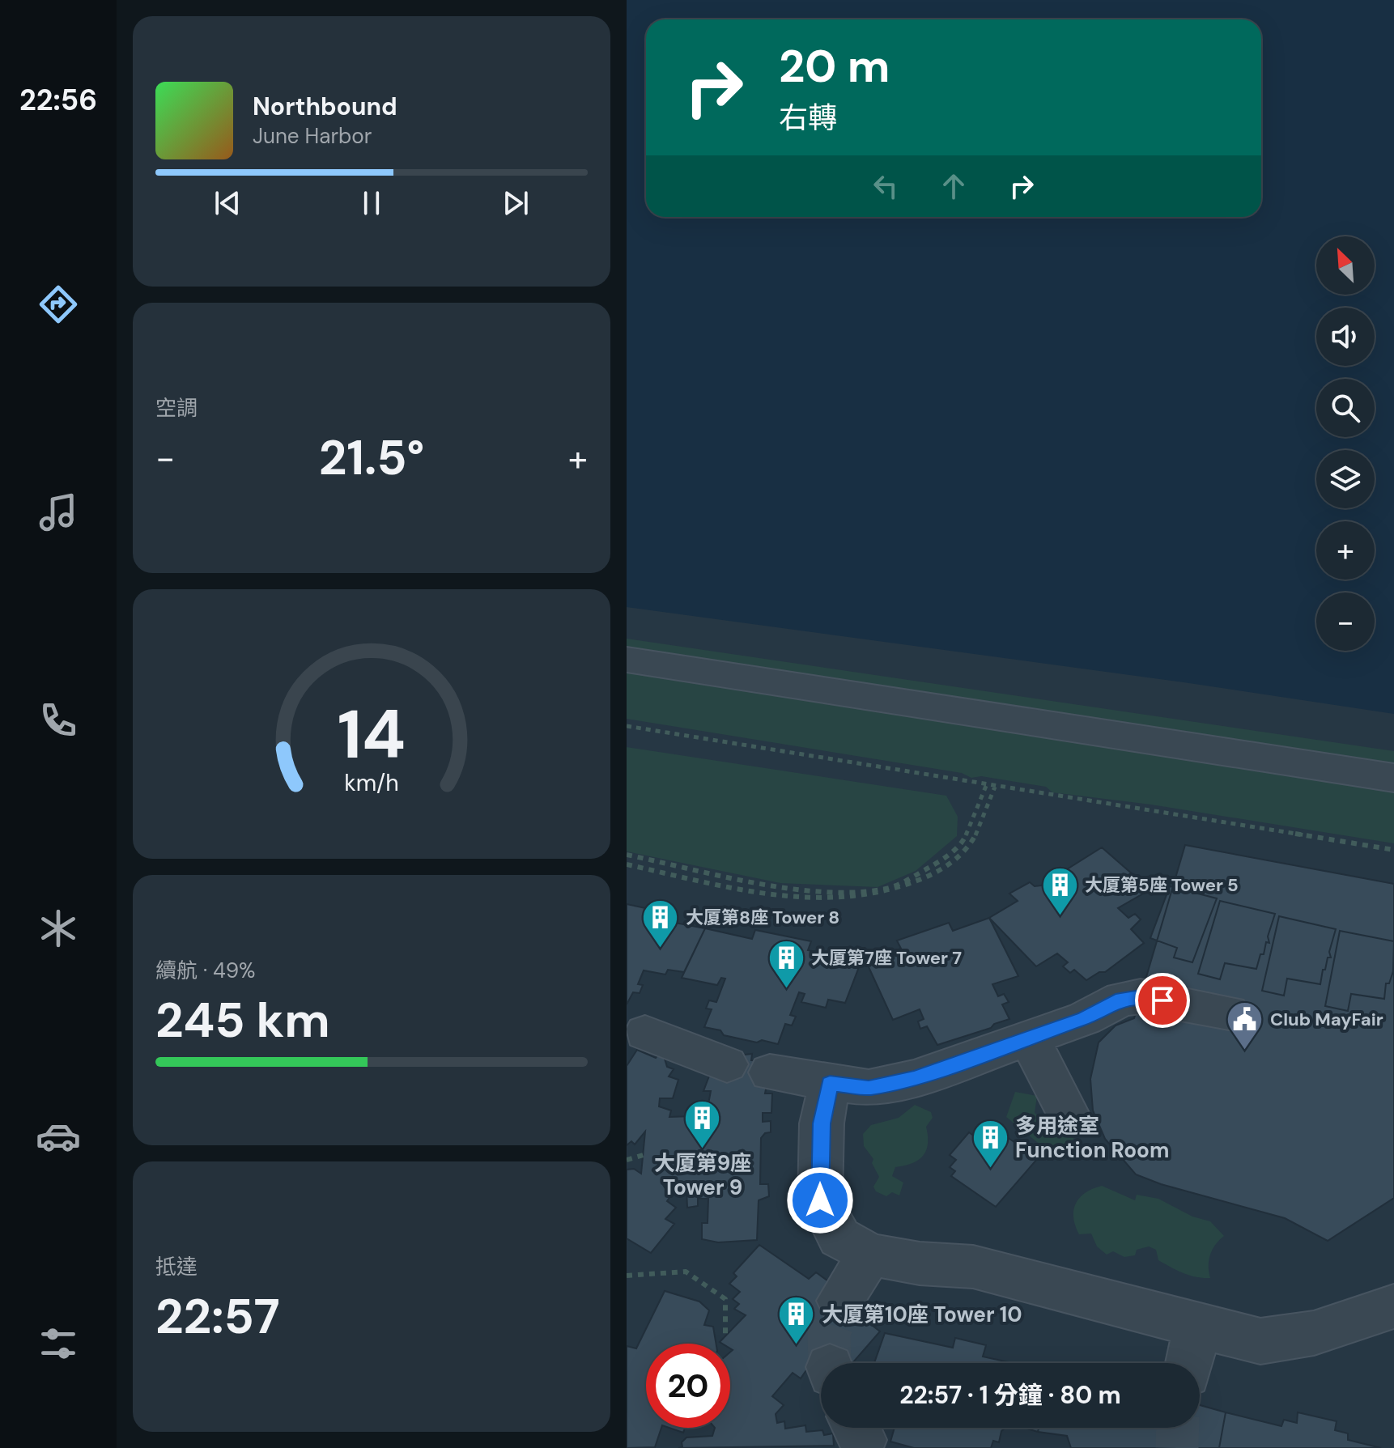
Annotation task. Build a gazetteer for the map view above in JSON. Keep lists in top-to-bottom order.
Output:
{
  "places": {
    "building": [
      "大厦第5座 Tower 5",
      "大厦第8座 Tower 8",
      "大厦第7座 Tower 7",
      "大厦第9座 Tower 9",
      "多用途室 Function Room",
      "大厦第10座 Tower 10"
    ],
    "public building": ["Club MayFair"]
  },
  "north": "top left",
  "page": {
    "tabs": "22:56",
    "turn": ["20 m", "右轉"],
    "song": ["Northbound", "June Harbor"],
    "map_buttons": ["+", "−"],
    "tile": [
      "空調",
      ["續航 · 49%", "245 km"],
      ["抵達", "22:57"]
    ],
    "heat": ["−", "21.5°", "+"],
    "limit": "20",
    "trip": "22:57 · 1 分鐘 · 80 m",
    "gauge": ["14", "km/h"]
  }
}
